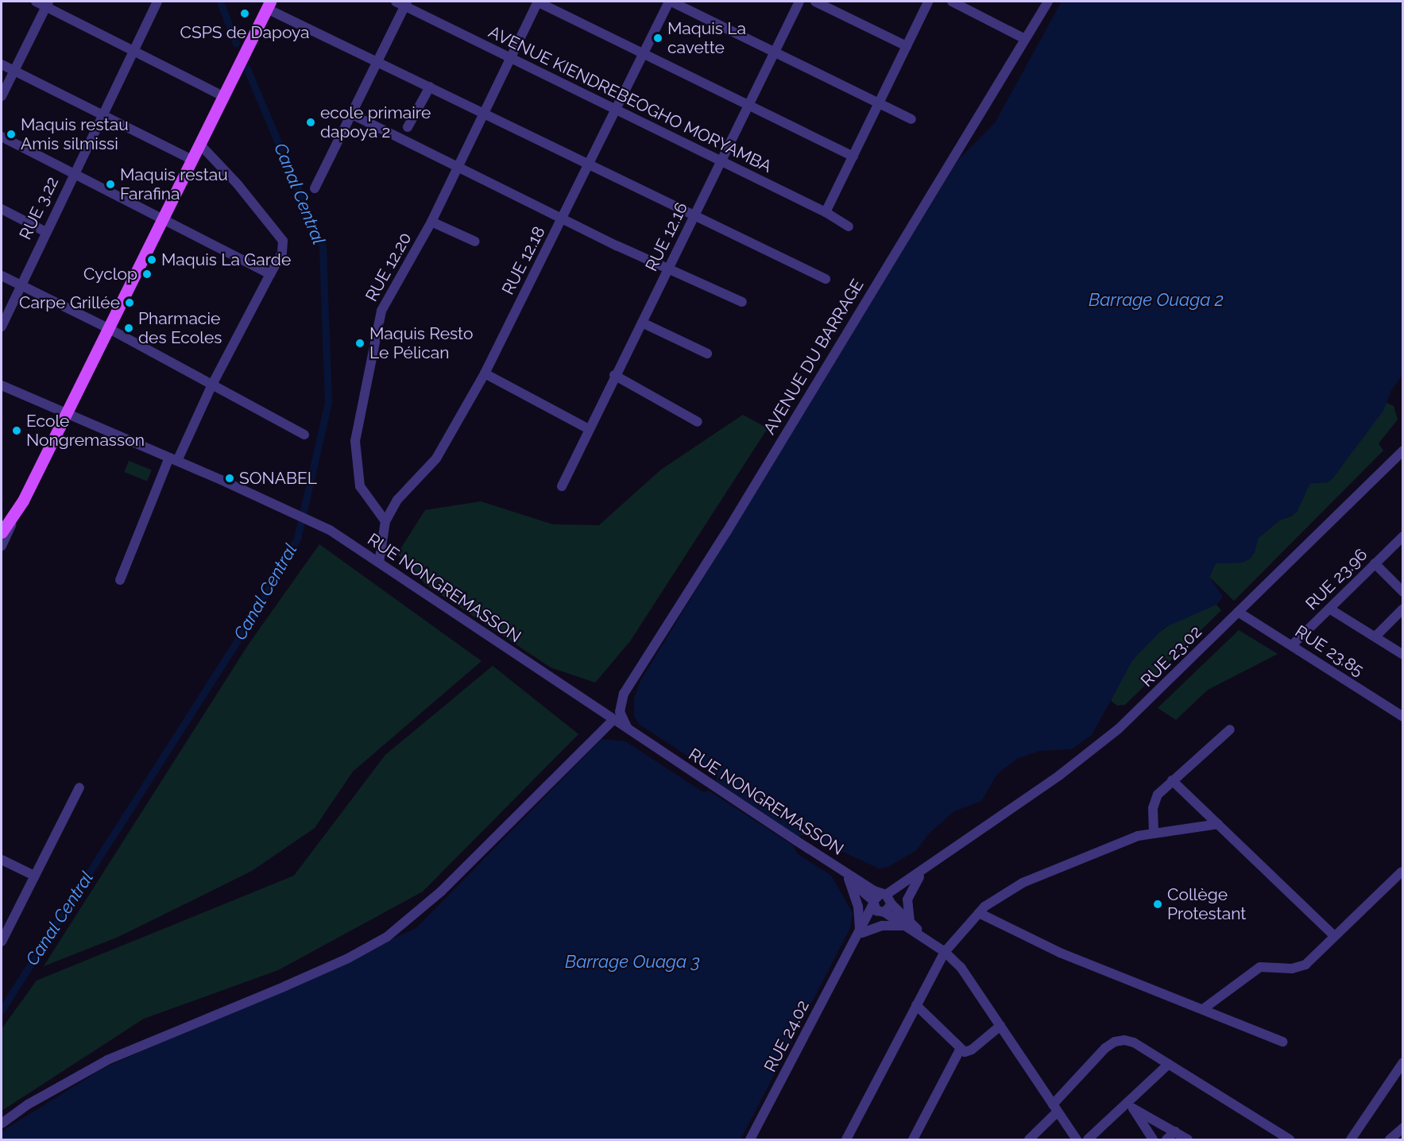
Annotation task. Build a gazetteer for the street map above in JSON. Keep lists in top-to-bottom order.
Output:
{
  "streets": {
    "street": [
      "AVENUE KIENDREBEOGHO MORYAMBA",
      "RUE 3.22",
      "RUE 12.16",
      "RUE 12.18",
      "RUE 12.20",
      "AVENUE DU BARRAGE",
      "RUE 23.96",
      "RUE NONGREMASSON",
      "RUE 23.85",
      "RUE 23.02",
      "RUE 24.02"
    ]
  },
  "crossings": [
    ["AVENUE KIENDREBEOGHO MORYAMBA", "RUE 12.16"],
    ["AVENUE KIENDREBEOGHO MORYAMBA", "RUE 12.18"],
    ["AVENUE KIENDREBEOGHO MORYAMBA", "RUE 12.20"],
    ["RUE 12.18", "RUE 12.20"],
    ["AVENUE DU BARRAGE", "RUE NONGREMASSON"],
    ["RUE 23.96", "RUE 23.85"],
    ["RUE NONGREMASSON", "RUE 23.02"],
    ["RUE NONGREMASSON", "RUE 24.02"],
    ["RUE 23.85", "RUE 23.02"],
    ["RUE 23.02", "RUE 24.02"]
  ],
  "water": ["Canal Central", "Barrage Ouaga 2", "Barrage Ouaga 3"],
  "places": [
    "CSPS de Dapoya",
    "Maquis La cavette",
    "ecole primaire dapoya 2",
    "Maquis restau Amis silmissi",
    "Maquis restau Farafina",
    "Maquis La Garde",
    "Cyclop",
    "Carpe Grillée",
    "Pharmacie des Ecoles",
    "Maquis Resto Le Pélican",
    "Ecole Nongremasson",
    "SONABEL",
    "Collège Protestant"
  ]
}
